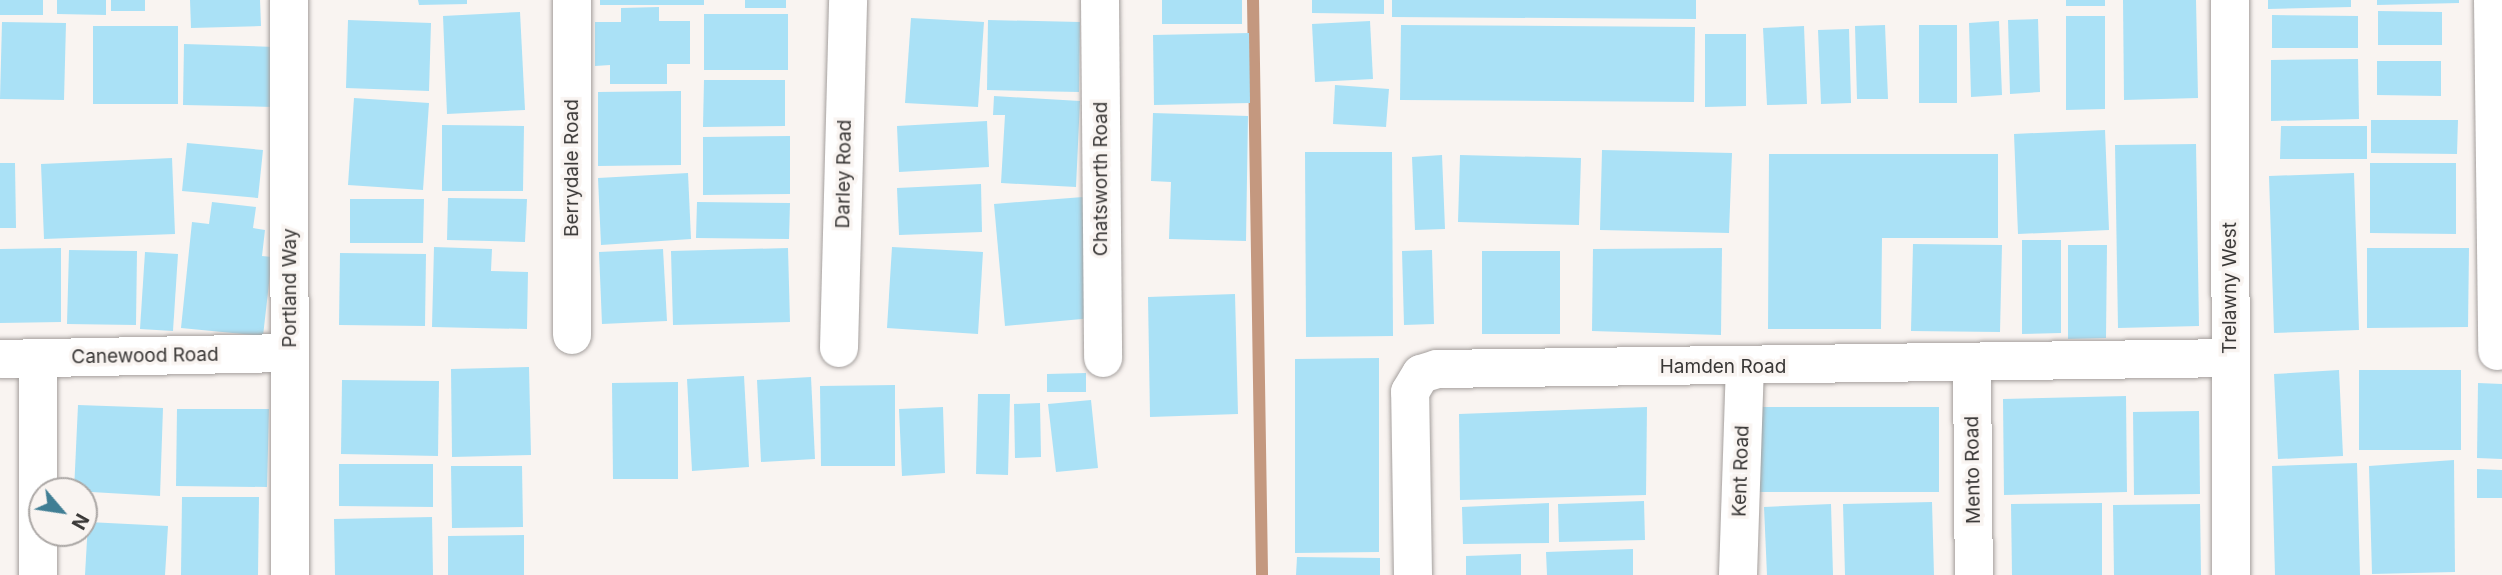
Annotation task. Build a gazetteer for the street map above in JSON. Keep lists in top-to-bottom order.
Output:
{
  "streets": {
    "street": [
      "Berrydale Road",
      "Darley Road",
      "Chatsworth Road",
      "Portland Way",
      "Trelawny West",
      "Canewood Road",
      "Hamden Road",
      "Mento Road",
      "Kent Road"
    ]
  },
  "crossings": [
    ["Portland Way", "Canewood Road"],
    ["Trelawny West", "Hamden Road"],
    ["Hamden Road", "Mento Road"],
    ["Hamden Road", "Kent Road"]
  ],
  "north": "bottom right"
}
